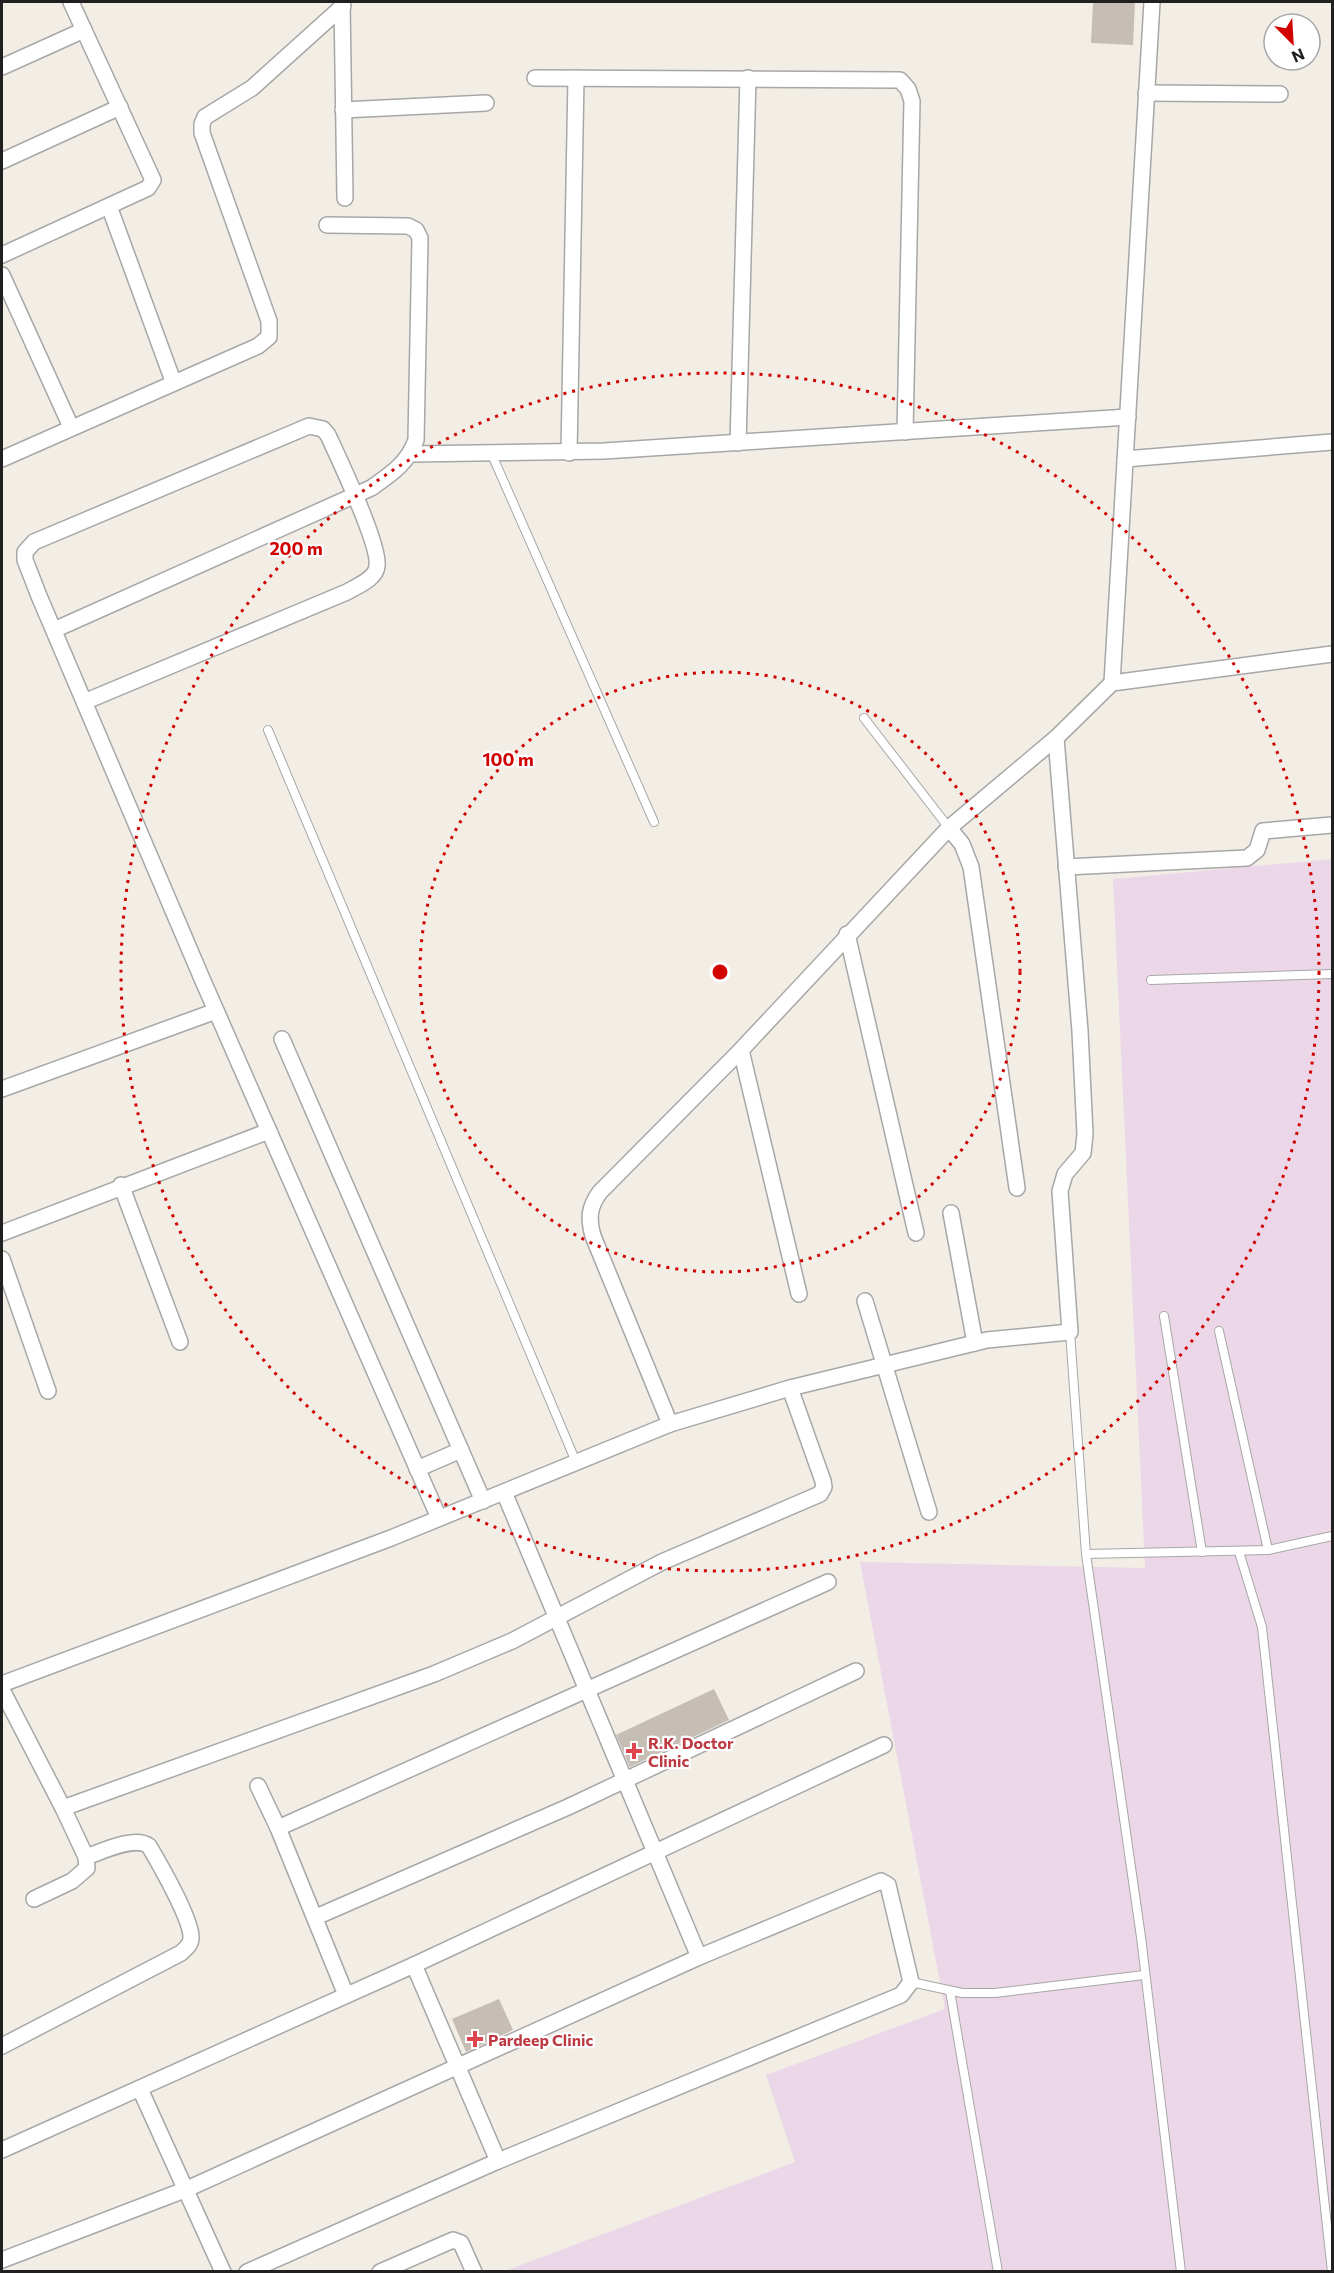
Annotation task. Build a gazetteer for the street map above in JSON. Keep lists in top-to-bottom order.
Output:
{
  "places": {
    "health": ["R.K. Doctor Clinic", "Pardeep Clinic"]
  },
  "north": "bottom right",
  "rings": ["200 m", "100 m"]
}
